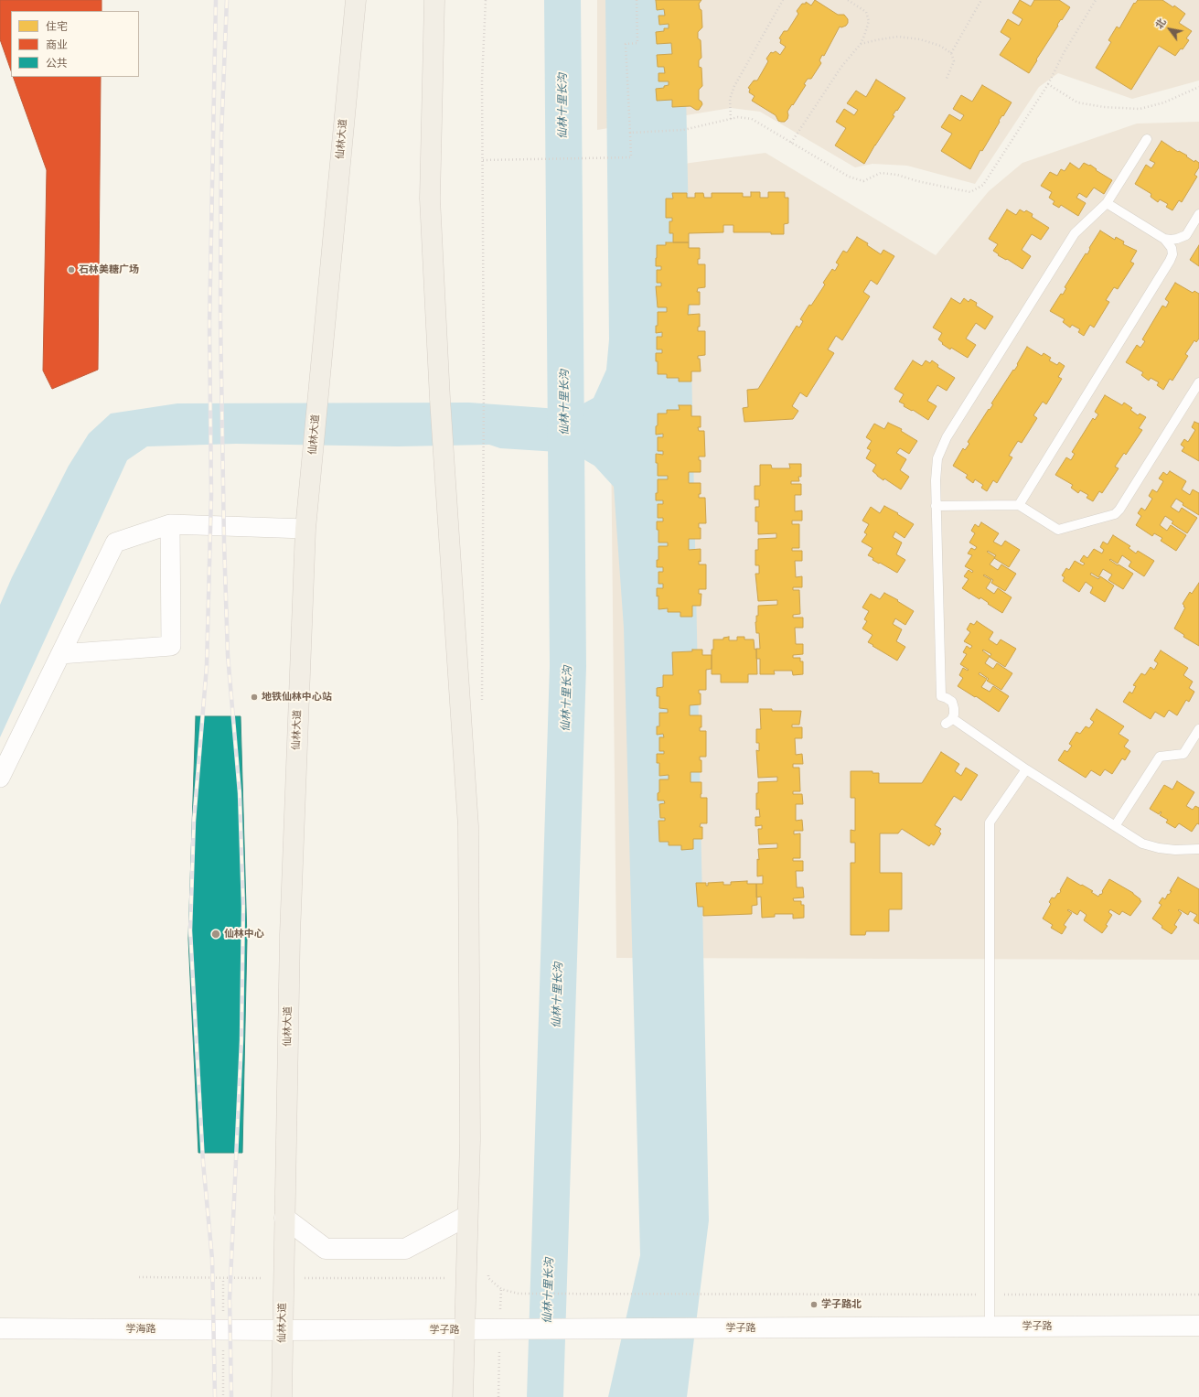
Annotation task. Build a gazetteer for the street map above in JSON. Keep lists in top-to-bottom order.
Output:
{
  "streets": {
    "main road": ["仙林大道", "学子路", "学海路"]
  },
  "crossings": [
    ["仙林大道", "学子路"],
    ["仙林大道", "学海路"],
    ["学子路", "学海路"]
  ],
  "water": ["仙林十里长沟"],
  "places": [
    "石林美糖广场",
    "地铁仙林中心站",
    "仙林中心",
    "学子路北"
  ],
  "legend": ["住宅", "商业", "公共"],
  "north": "top left"
}
